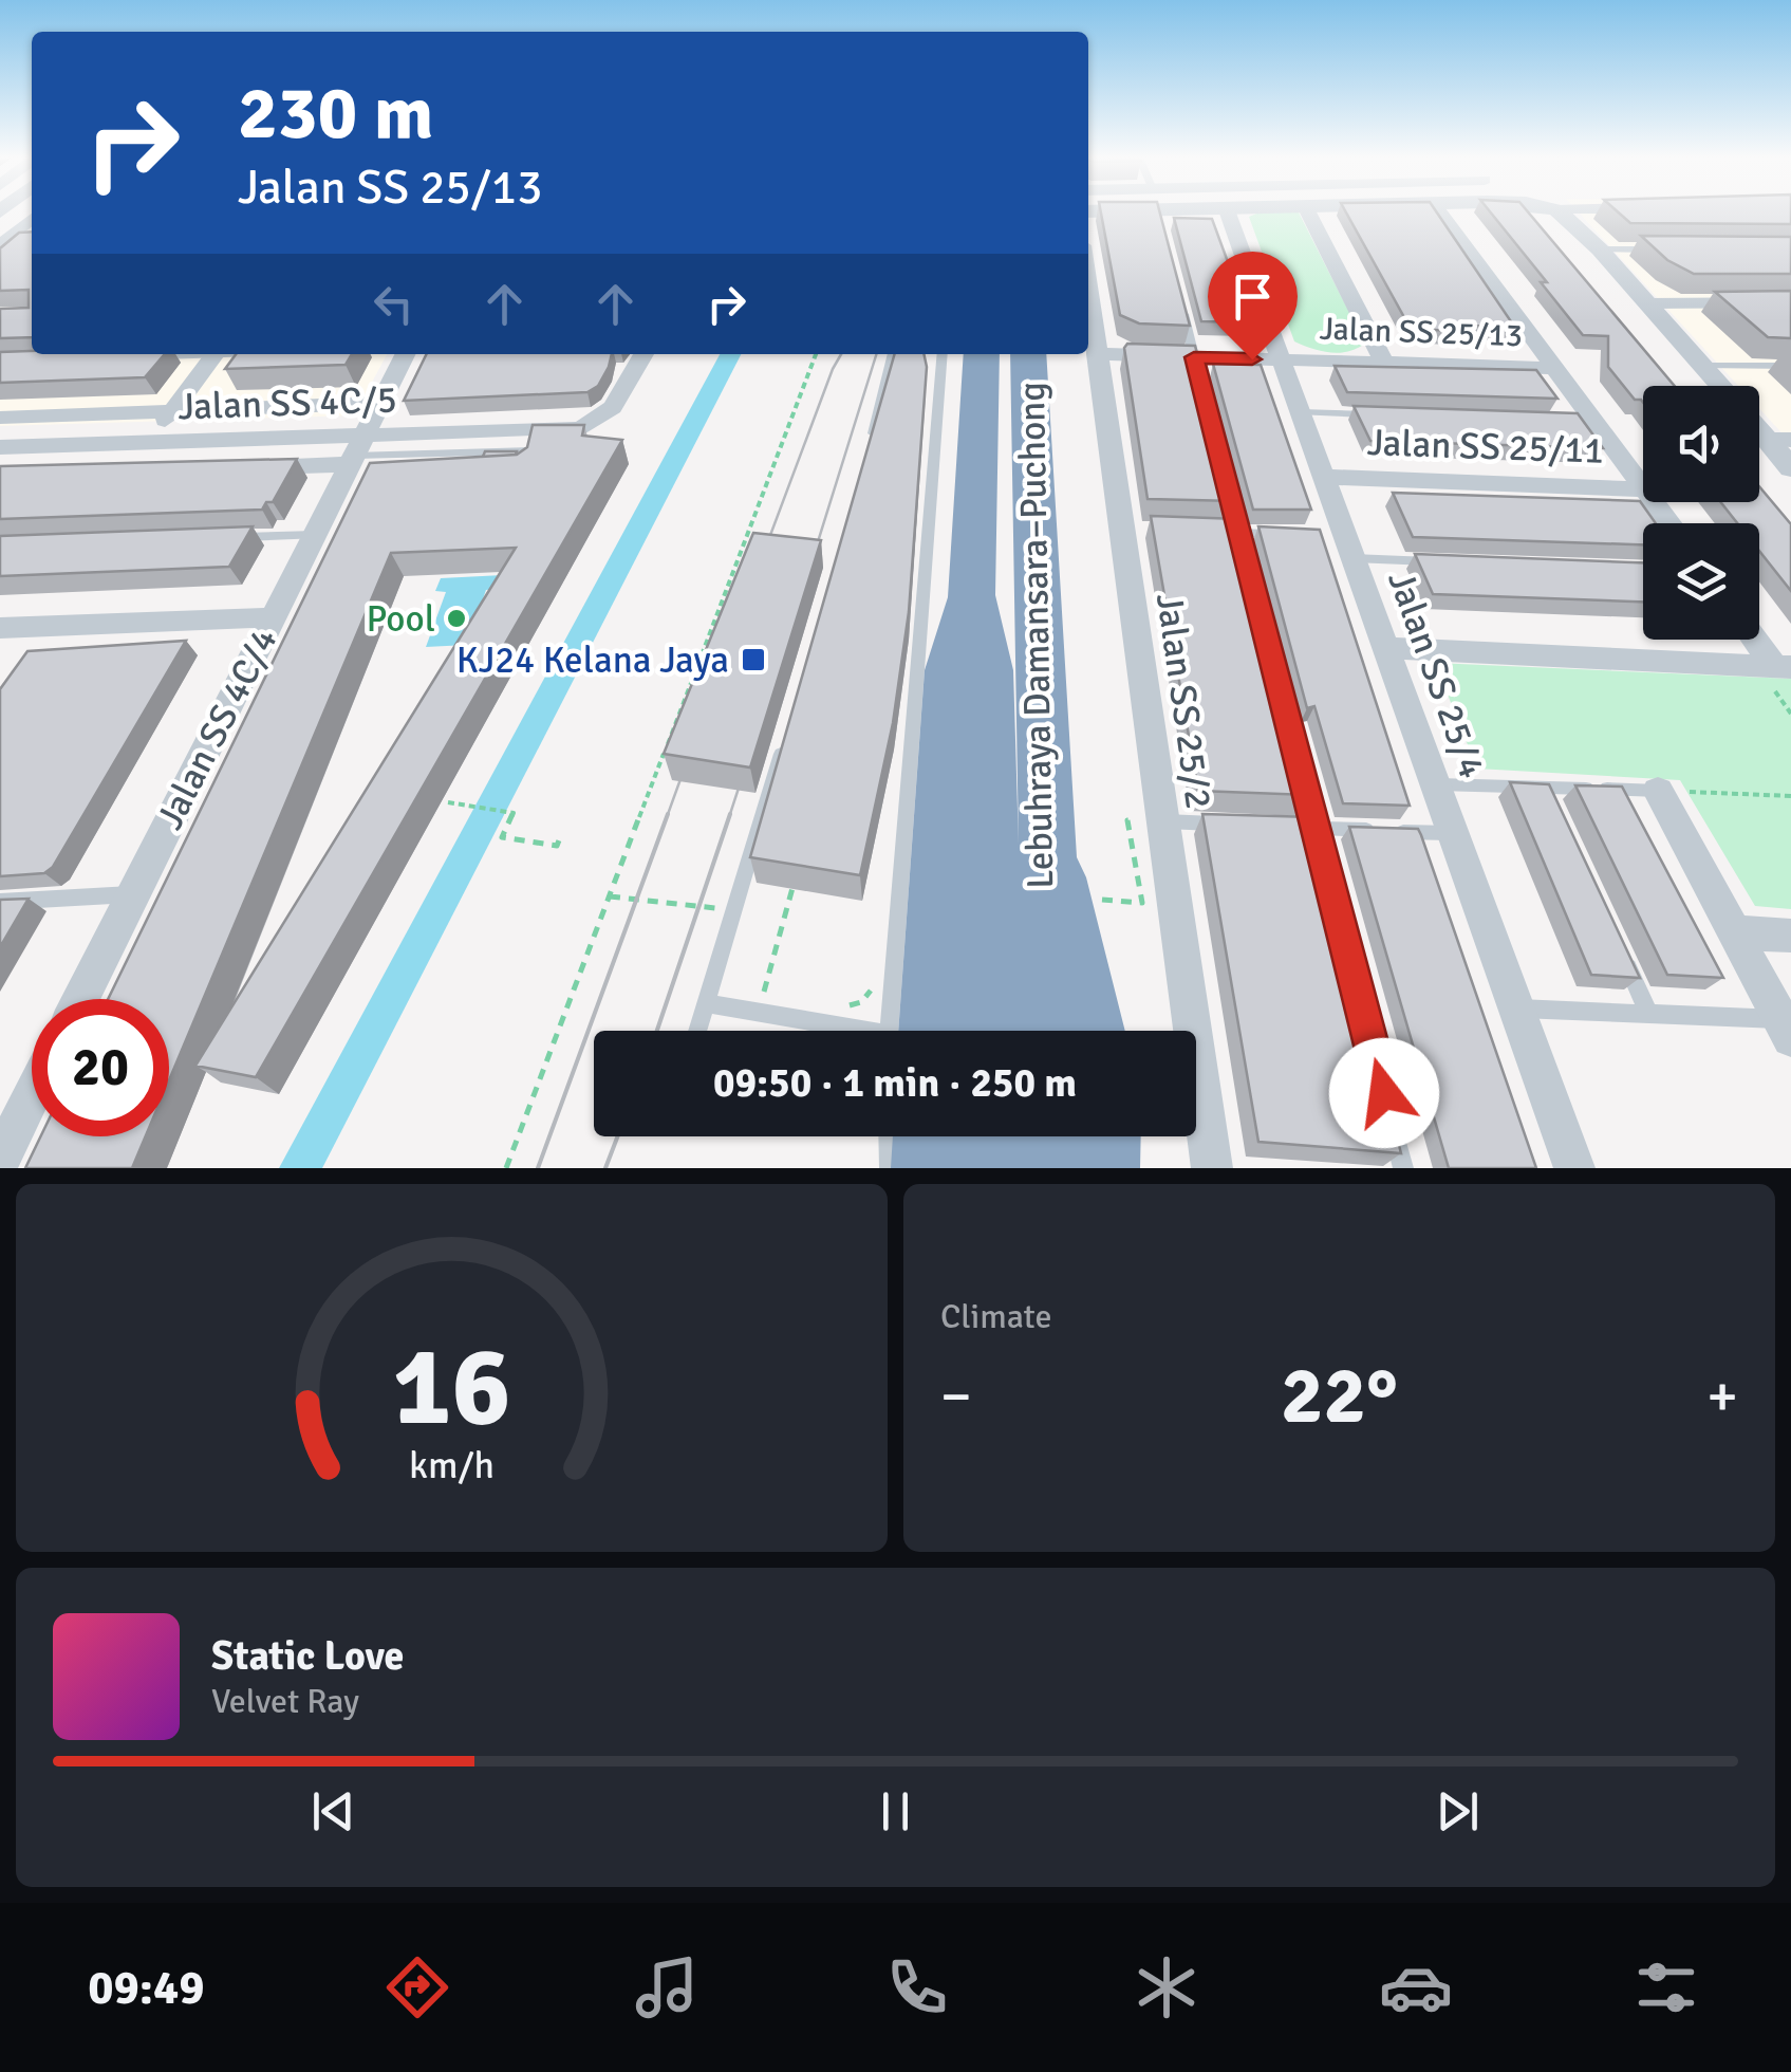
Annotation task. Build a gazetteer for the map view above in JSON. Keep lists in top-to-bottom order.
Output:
{
  "streets": {
    "highway": ["Lebuhraya Damansara–Puchong"],
    "street": [
      "Jalan SS 25/13",
      "Jalan SS 4C/5",
      "Jalan SS 25/11",
      "Jalan SS 25/4",
      "Jalan SS 25/2",
      "Jalan SS 4C/4"
    ]
  },
  "crossings": [
    ["Jalan SS 25/13", "Jalan SS 25/4"],
    ["Jalan SS 25/13", "Jalan SS 25/2"],
    ["Jalan SS 4C/5", "Jalan SS 4C/4"],
    ["Jalan SS 25/11", "Jalan SS 25/4"]
  ],
  "places": {
    "other": ["Pool"],
    "transit": ["KJ24 Kelana Jaya"]
  },
  "page": {
    "turn": ["230 m", "Jalan SS 25/13"],
    "limit": "20",
    "trip": "09:50 · 1 min · 250 m",
    "tile": "Climate",
    "heat": ["−", "22°", "+"],
    "song": ["Static Love", "Velvet Ray"],
    "tabs": "09:49",
    "gauge": ["16", "km/h"]
  }
}
